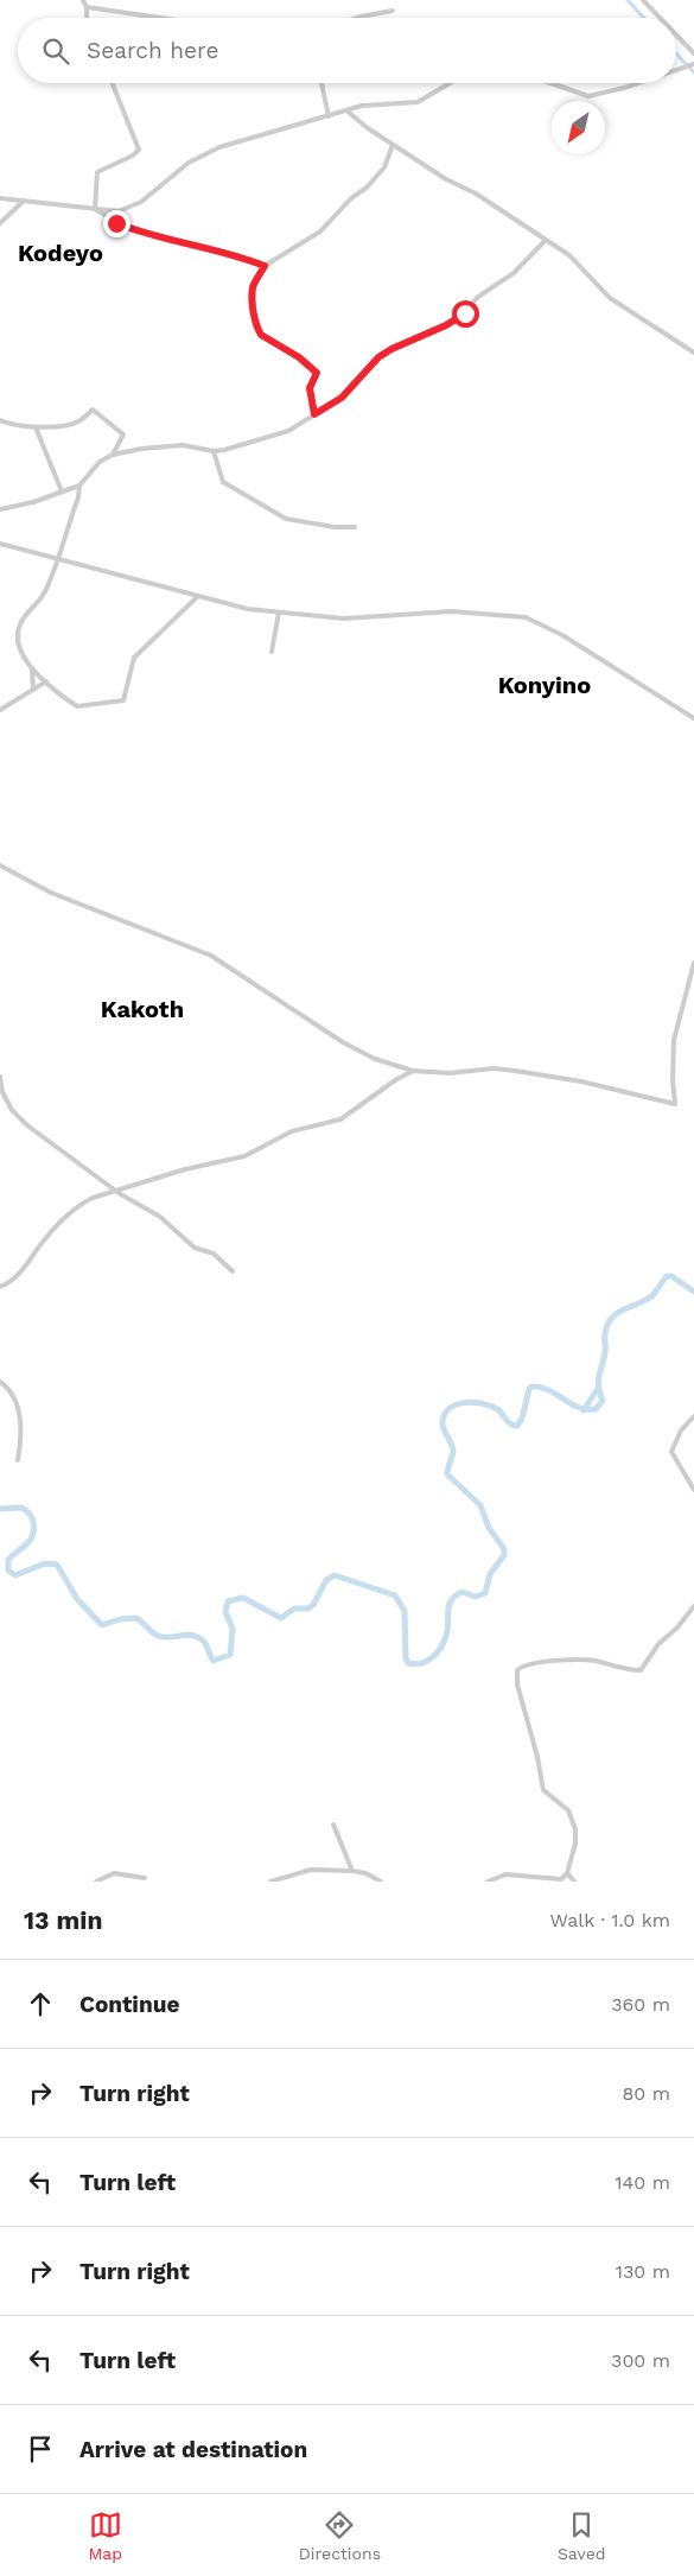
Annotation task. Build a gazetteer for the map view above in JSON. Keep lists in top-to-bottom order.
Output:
{
  "districts": ["Kodeyo", "Konyino", "Kakoth"],
  "north": "bottom left",
  "page": {
    "search": "Search here",
    "heading": ["13 min", "Walk · 1.0 km"],
    "list": [
      ["Continue", "360 m"],
      ["Turn right", "80 m"],
      ["Turn left", "140 m"],
      ["Turn right", "130 m"],
      ["Turn left", "300 m"],
      "Arrive at destination"
    ],
    "nav": ["Map", "Directions", "Saved"]
  }
}
